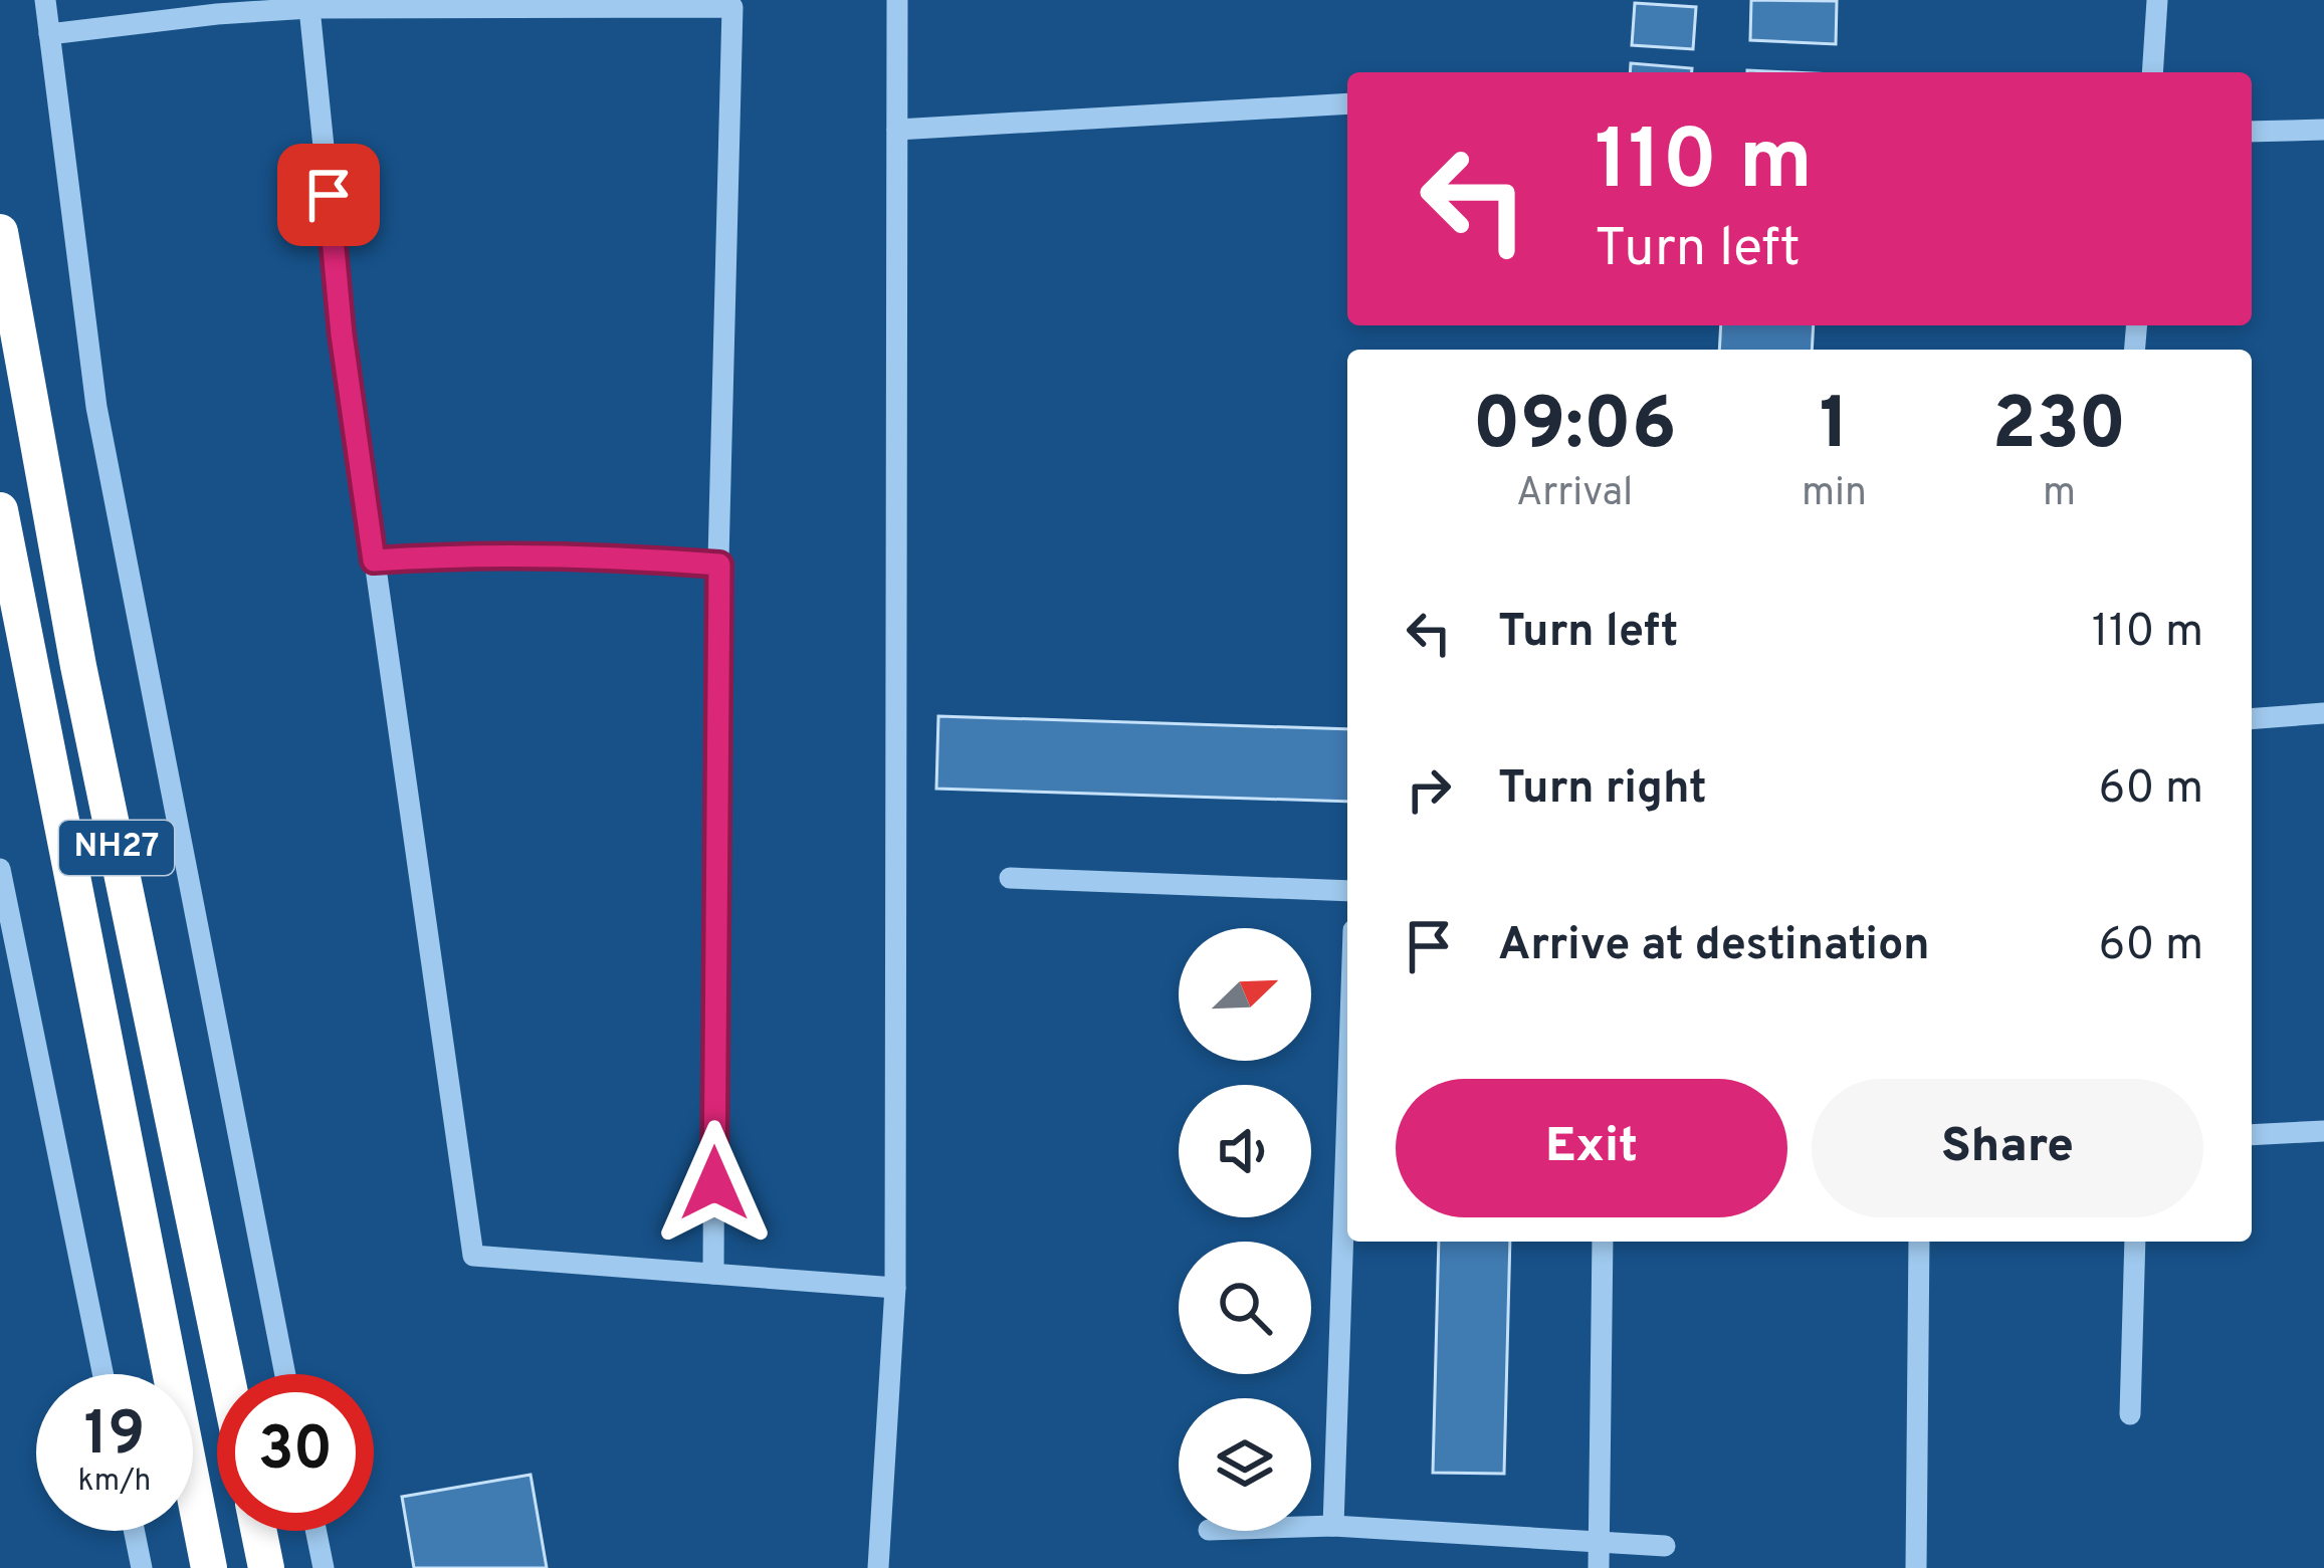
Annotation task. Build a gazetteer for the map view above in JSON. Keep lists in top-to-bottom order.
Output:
{
  "streets": {
    "highway": ["NH27"]
  },
  "north": "top right",
  "page": {
    "turn": ["110 m", "Turn left"],
    "eta": [
      "09:06",
      "Arrival",
      "1",
      "min",
      "230",
      "m"
    ],
    "list": [
      {
        "name": "Turn left",
        "value": "110 m"
      },
      {
        "name": "Turn right",
        "value": "60 m"
      },
      {
        "name": "Arrive at destination",
        "value": "60 m"
      }
    ],
    "buttons": ["Exit", "Share"],
    "speed": "19 km/h",
    "limit": "30"
  }
}
